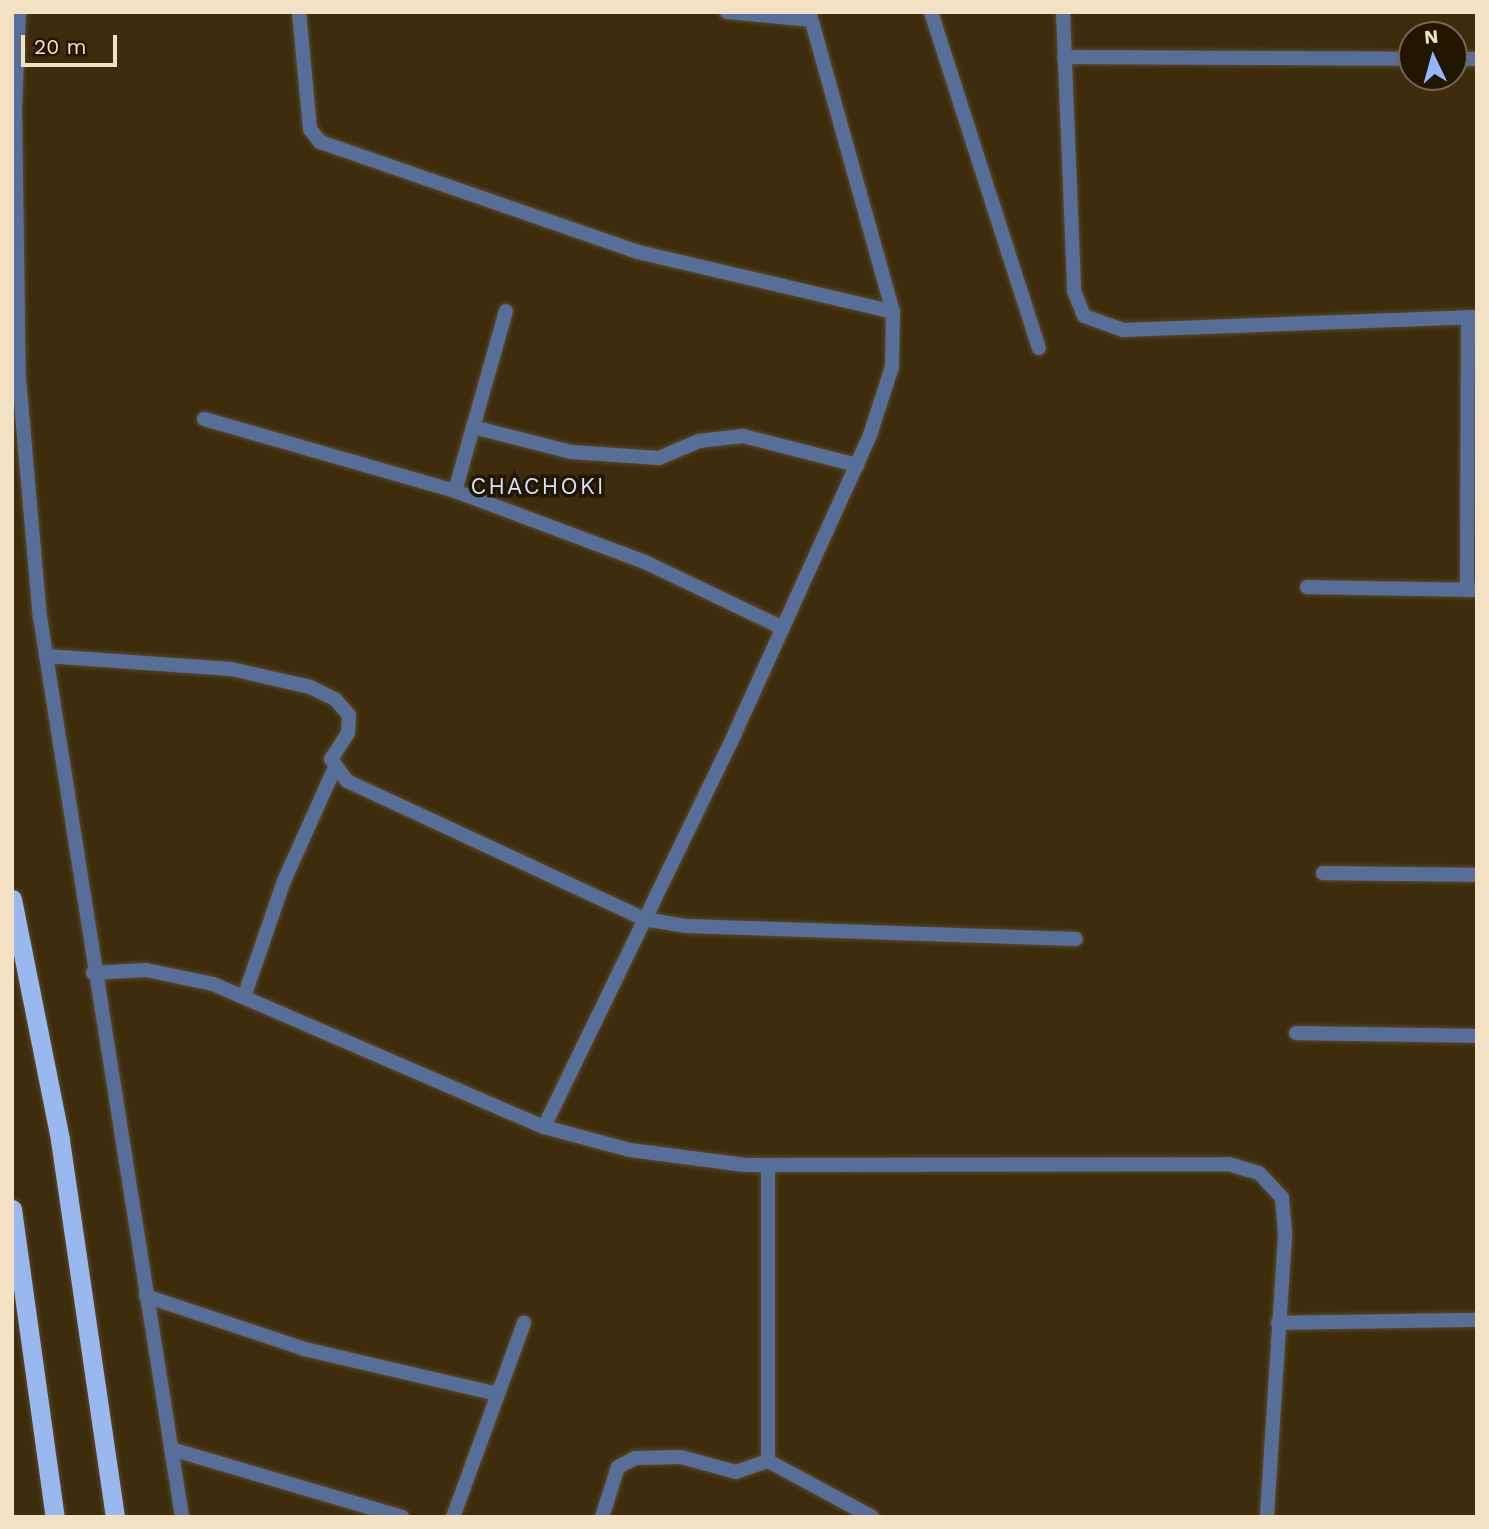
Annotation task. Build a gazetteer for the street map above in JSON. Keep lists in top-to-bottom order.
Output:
{
  "districts": ["CHACHOKI"],
  "scale_bar": "20 m",
  "north": "top"
}
